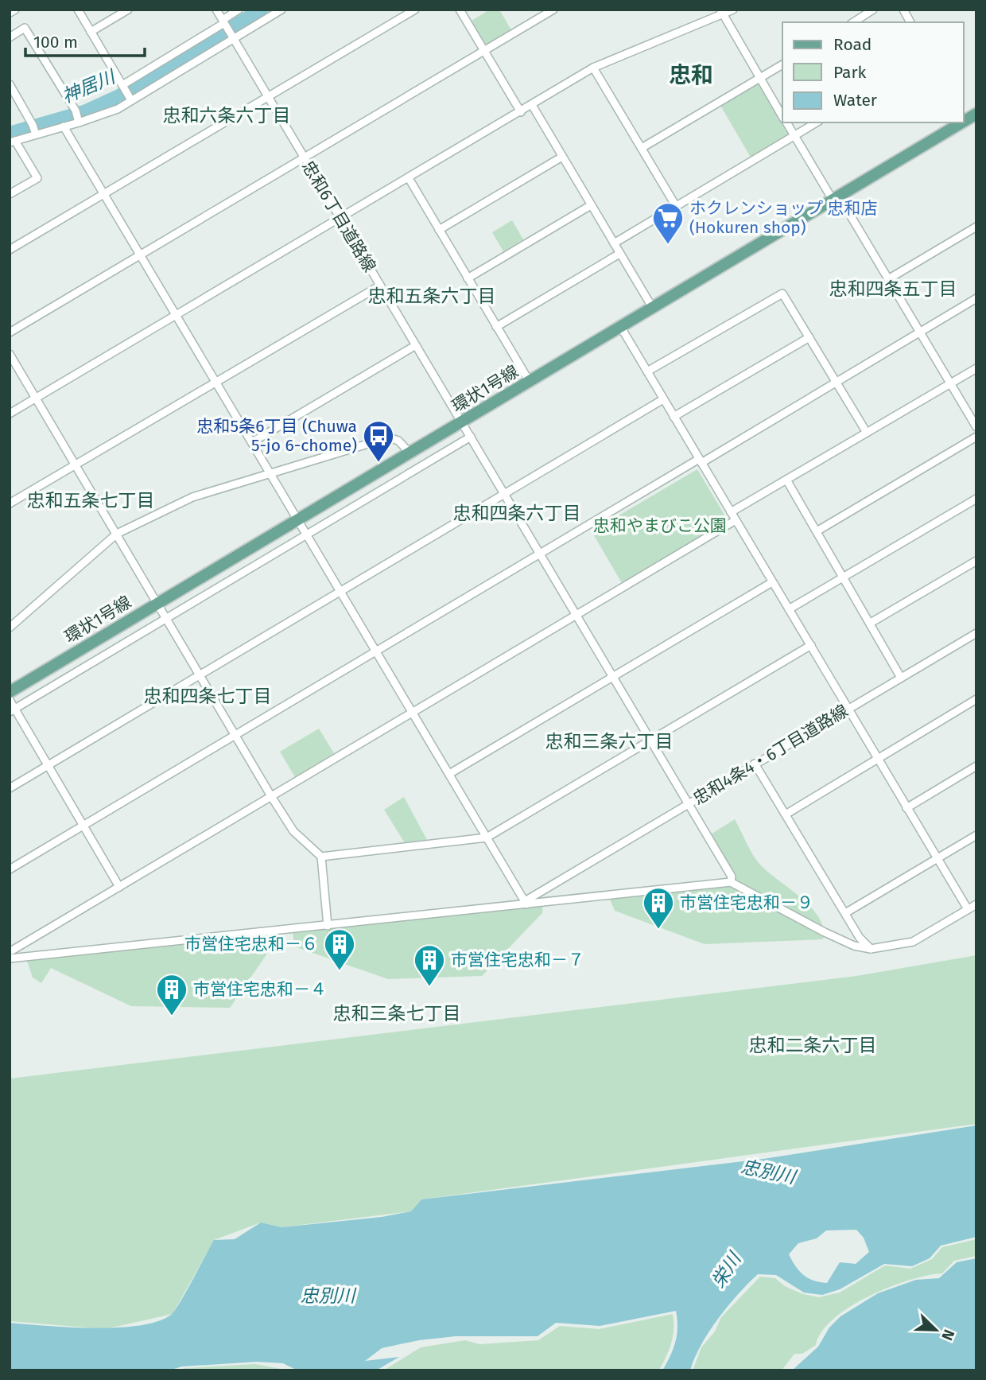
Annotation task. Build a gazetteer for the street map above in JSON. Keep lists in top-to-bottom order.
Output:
{
  "streets": {
    "main road": ["環状1号線"],
    "street": ["忠和6丁目道路線", "忠和4条4・6丁目道路線"]
  },
  "crossings": [
    ["忠和6丁目道路線", "環状1号線"],
    ["忠和6丁目道路線", "忠和4条4・6丁目道路線"],
    ["環状1号線", "忠和4条4・6丁目道路線"]
  ],
  "districts": [
    "忠和",
    "忠和六条六丁目",
    "忠和四条五丁目",
    "忠和五条六丁目",
    "忠和五条七丁目",
    "忠和四条六丁目",
    "忠和四条七丁目",
    "忠和三条六丁目",
    "忠和三条七丁目",
    "忠和二条六丁目"
  ],
  "water": ["神居川", "忠別川", "栄川"],
  "parks": ["忠和やまびこ公園"],
  "places": {
    "supermarket": ["ホクレンショップ 忠和店 (Hokuren shop)"],
    "bus stop": ["忠和5条6丁目 (Chuwa 5-jo 6-chome)"],
    "building": [
      "市営住宅忠和－９",
      "市営住宅忠和－６",
      "市営住宅忠和－７",
      "市営住宅忠和－４"
    ]
  },
  "legend": ["Road", "Park", "Water"],
  "scale_bar": "100 m",
  "north": "bottom right"
}
